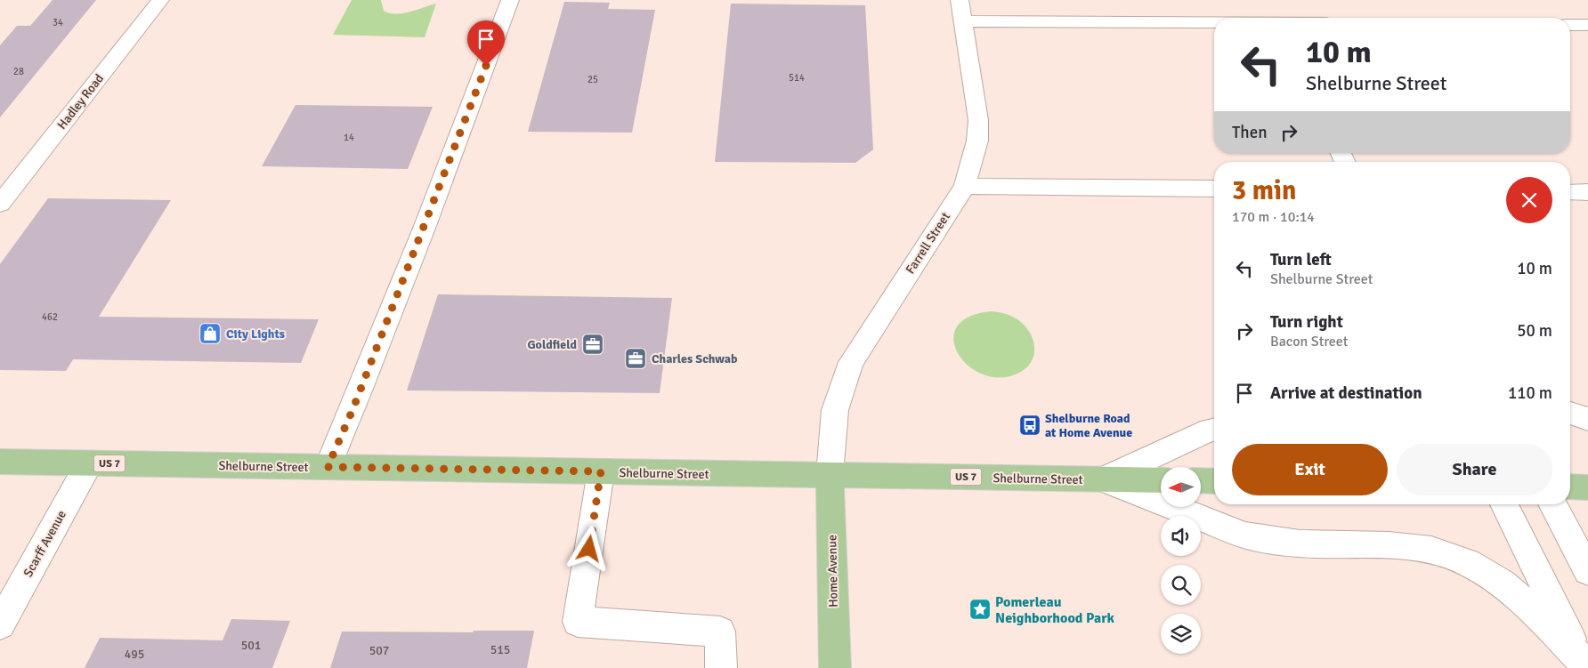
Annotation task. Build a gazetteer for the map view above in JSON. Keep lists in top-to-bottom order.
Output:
{
  "streets": {
    "main road": ["US 7", "Shelburne Street", "Home Avenue"],
    "street": ["Hadley Road", "Farrell Street", "Scarff Avenue"]
  },
  "crossings": [
    ["Farrell Street", "Shelburne Street"],
    ["Farrell Street", "Home Avenue"],
    ["Shelburne Street", "Scarff Avenue"],
    ["Shelburne Street", "Home Avenue"]
  ],
  "places": {
    "shop": ["City Lights"],
    "office": ["Goldfield", "Charles Schwab"],
    "bus stop": ["Shelburne Road at Home Avenue"],
    "place": ["Pomerleau Neighborhood Park"]
  },
  "house_numbers": [
    "34",
    "28",
    "514",
    "25",
    "14",
    "462",
    "501",
    "515",
    "507",
    "495"
  ],
  "north": "left",
  "page": {
    "turn": ["10 m", "Shelburne Street"],
    "then": "Then",
    "heading": ["3 min", "170 m · 10:14"],
    "list": [
      {
        "name": "Turn left",
        "note": "Shelburne Street",
        "value": "10 m"
      },
      {
        "name": "Turn right",
        "note": "Bacon Street",
        "value": "50 m"
      },
      {
        "name": "Arrive at destination",
        "value": "110 m"
      }
    ],
    "buttons": ["Exit", "Share"]
  }
}
